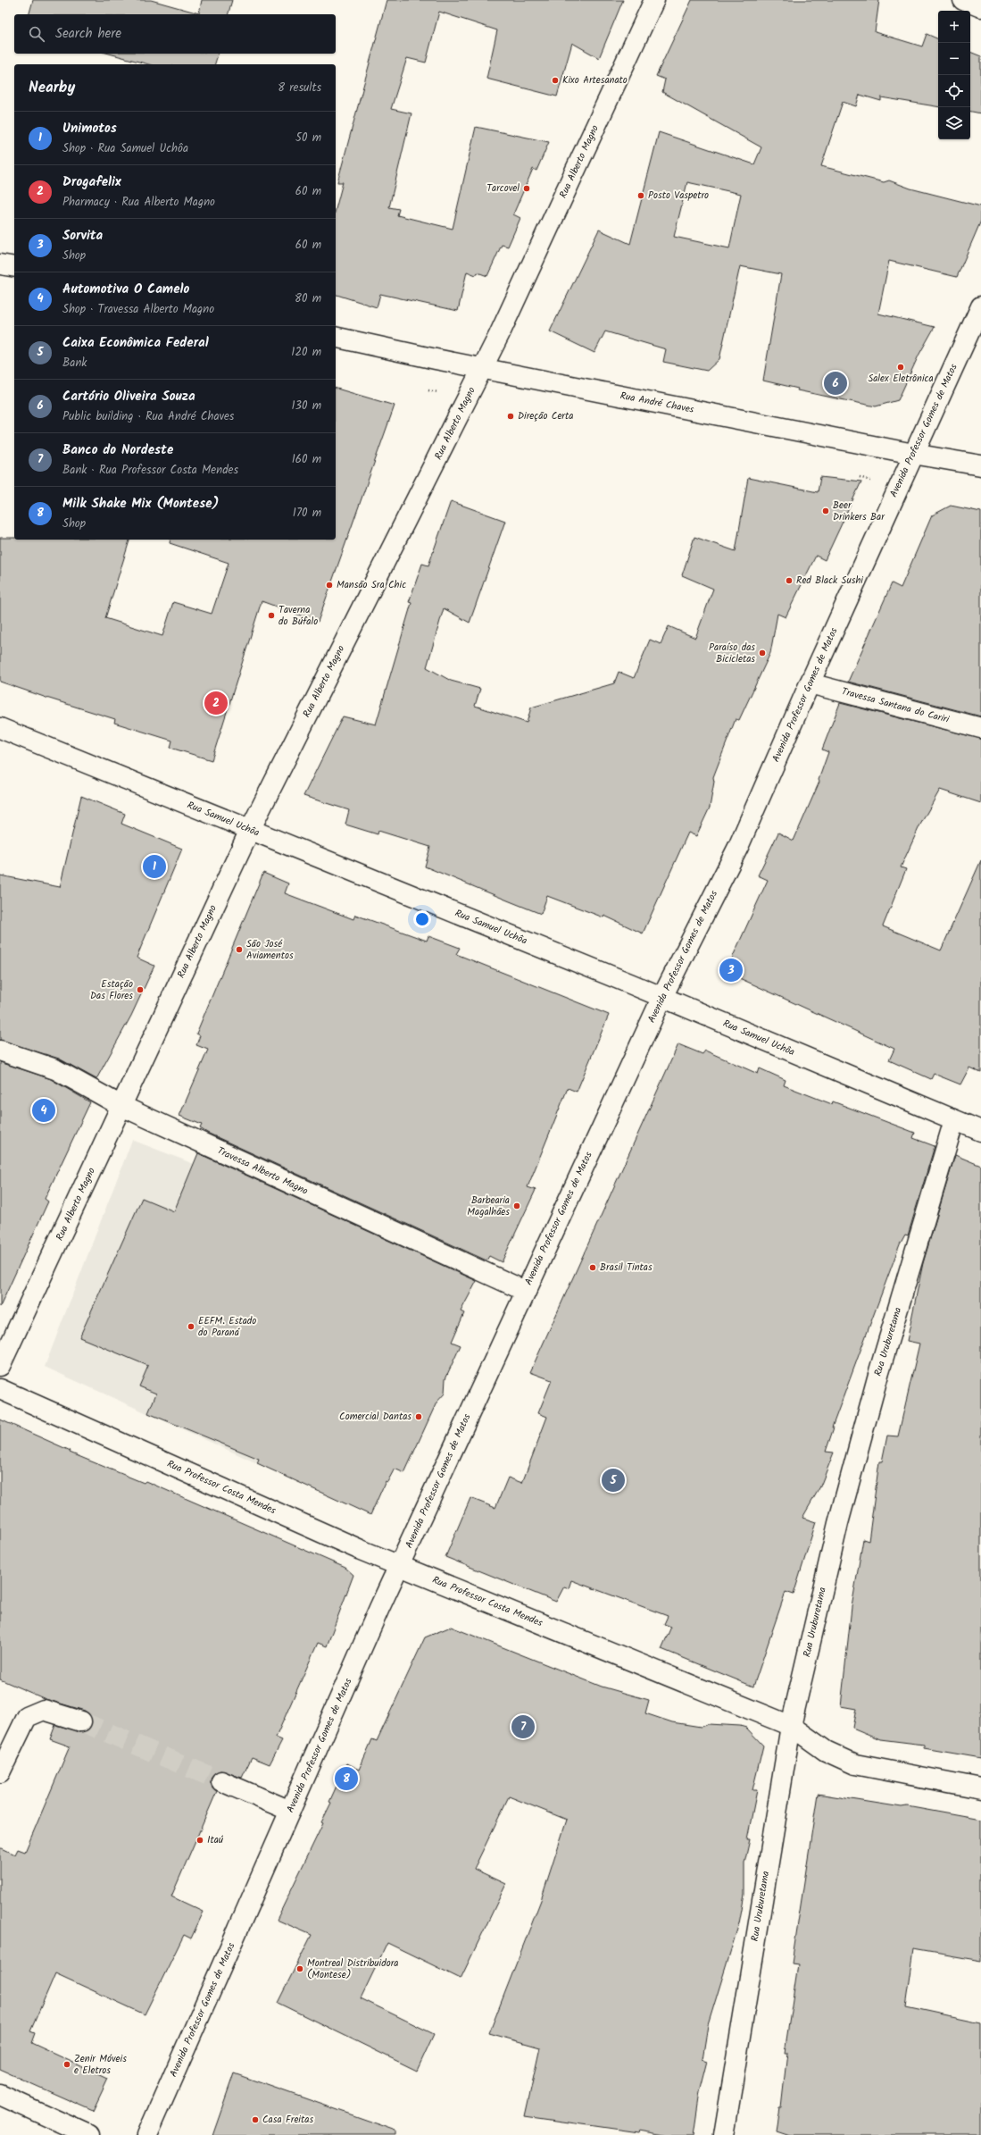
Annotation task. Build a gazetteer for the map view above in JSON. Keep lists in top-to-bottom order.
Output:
{
  "streets": {
    "street": [
      "Rua Alberto Magno",
      "Rua André Chaves",
      "Avenida Professor Gomes de Matos",
      "Travessa Santana do Cariri",
      "Rua Samuel Uchôa",
      "Travessa Alberto Magno",
      "Rua Uruburetama",
      "Rua Professor Costa Mendes"
    ]
  },
  "crossings": [
    ["Rua Alberto Magno", "Rua André Chaves"],
    ["Rua Alberto Magno", "Rua Samuel Uchôa"],
    ["Rua Alberto Magno", "Travessa Alberto Magno"],
    ["Rua André Chaves", "Avenida Professor Gomes de Matos"],
    ["Avenida Professor Gomes de Matos", "Travessa Santana do Cariri"],
    ["Avenida Professor Gomes de Matos", "Rua Samuel Uchôa"],
    ["Avenida Professor Gomes de Matos", "Travessa Alberto Magno"],
    ["Avenida Professor Gomes de Matos", "Rua Professor Costa Mendes"],
    ["Rua Samuel Uchôa", "Rua Uruburetama"],
    ["Rua Uruburetama", "Rua Professor Costa Mendes"]
  ],
  "places": [
    "Kixo Artesanato",
    "Tarcovel",
    "Posto Vaspetro",
    "Salex Eletrônica",
    "Direção Certa",
    "Beer Drinkers Bar",
    "Red Black Sushi",
    "Mansão Sra Chic",
    "Taverna do Búfalo",
    "Paraíso das Bicicletas",
    "São José Aviamentos",
    "Estação Das Flores",
    "Barbearia Magalhães",
    "Brasil Tintas",
    "EEFM. Estado do Paraná",
    "Comercial Dantas",
    "Itaú",
    "Montreal Distribuidora (Montese)",
    "Zenir Móveis e Eletros",
    "Casa Freitas"
  ],
  "page": {
    "map_buttons": ["+", "−"],
    "search": "Search here",
    "heading": ["Nearby", "8 results"],
    "list": [
      {
        "mark": "1",
        "name": "Unimotos",
        "note": "Shop · Rua Samuel Uchôa",
        "value": "50 m"
      },
      {
        "mark": "2",
        "name": "Drogafelix",
        "note": "Pharmacy · Rua Alberto Magno",
        "value": "60 m"
      },
      {
        "mark": "3",
        "name": "Sorvita",
        "note": "Shop",
        "value": "60 m"
      },
      {
        "mark": "4",
        "name": "Automotiva O Camelo",
        "note": "Shop · Travessa Alberto Magno",
        "value": "80 m"
      },
      {
        "mark": "5",
        "name": "Caixa Econômica Federal",
        "note": "Bank",
        "value": "120 m"
      },
      {
        "mark": "6",
        "name": "Cartório Oliveira Souza",
        "note": "Public building · Rua André Chaves",
        "value": "130 m"
      },
      {
        "mark": "7",
        "name": "Banco do Nordeste",
        "note": "Bank · Rua Professor Costa Mendes",
        "value": "160 m"
      },
      {
        "mark": "8",
        "name": "Milk Shake Mix (Montese)",
        "note": "Shop",
        "value": "170 m"
      }
    ],
    "pins": [
      "6",
      "2",
      "1",
      "3",
      "4",
      "5",
      "7",
      "8"
    ]
  }
}
